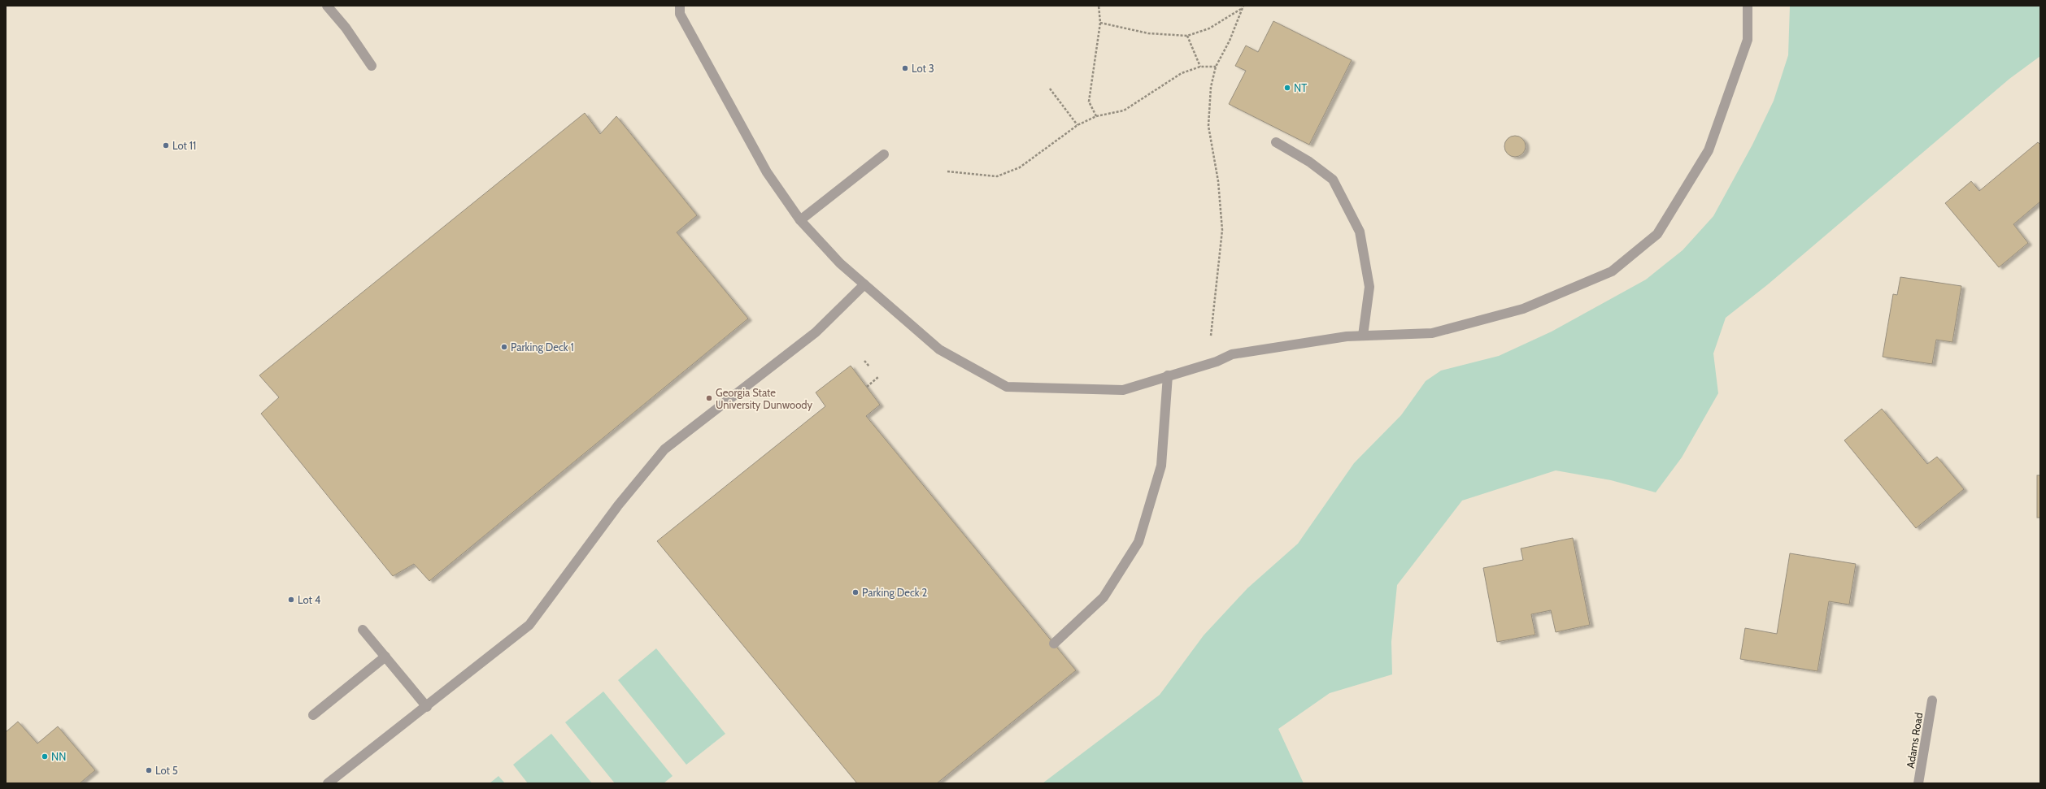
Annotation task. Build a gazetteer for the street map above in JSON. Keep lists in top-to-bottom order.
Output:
{
  "streets": {
    "street": ["Adams Road"]
  },
  "places": [
    "Lot 3",
    "NT",
    "Lot 11",
    "Parking Deck 1",
    "Georgia State University Dunwoody",
    "Parking Deck 2",
    "Lot 4",
    "NN",
    "Lot 5"
  ]
}
